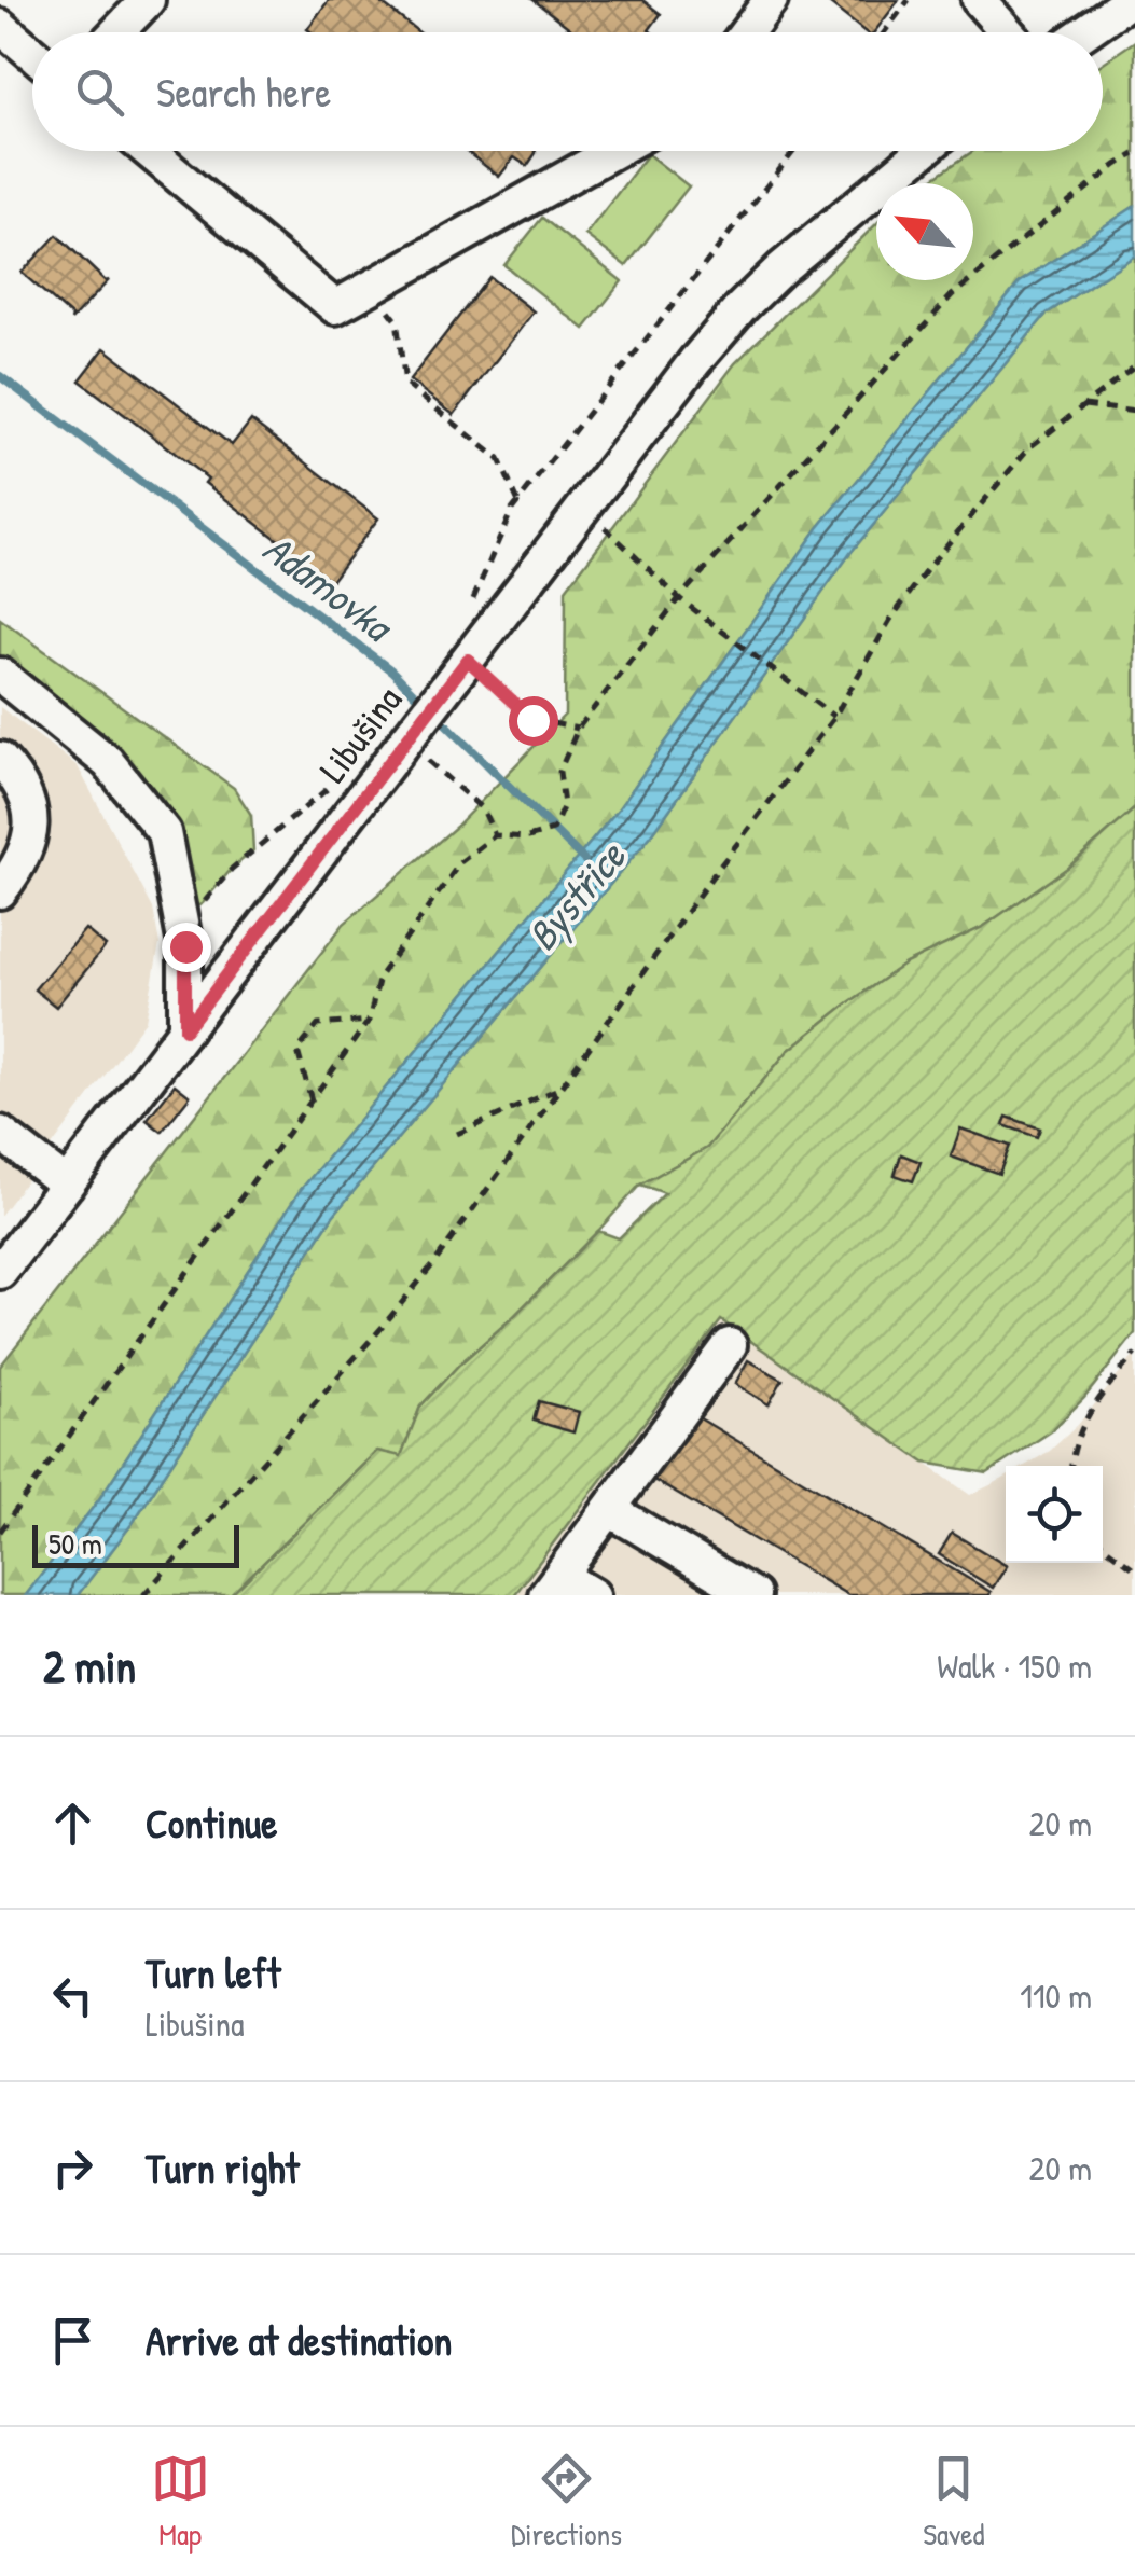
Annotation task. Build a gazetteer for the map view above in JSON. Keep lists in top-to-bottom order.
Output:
{
  "streets": {
    "street": ["Libušina"]
  },
  "water": ["Adamovka", "Bystřice"],
  "scale_bar": "50 m",
  "north": "top left",
  "page": {
    "search": "Search here",
    "scale": "50 m",
    "heading": ["2 min", "Walk · 150 m"],
    "list": [
      ["Continue", "20 m"],
      ["Turn left", "Libušina", "110 m"],
      ["Turn right", "20 m"],
      "Arrive at destination"
    ],
    "nav": ["Map", "Directions", "Saved"]
  }
}
